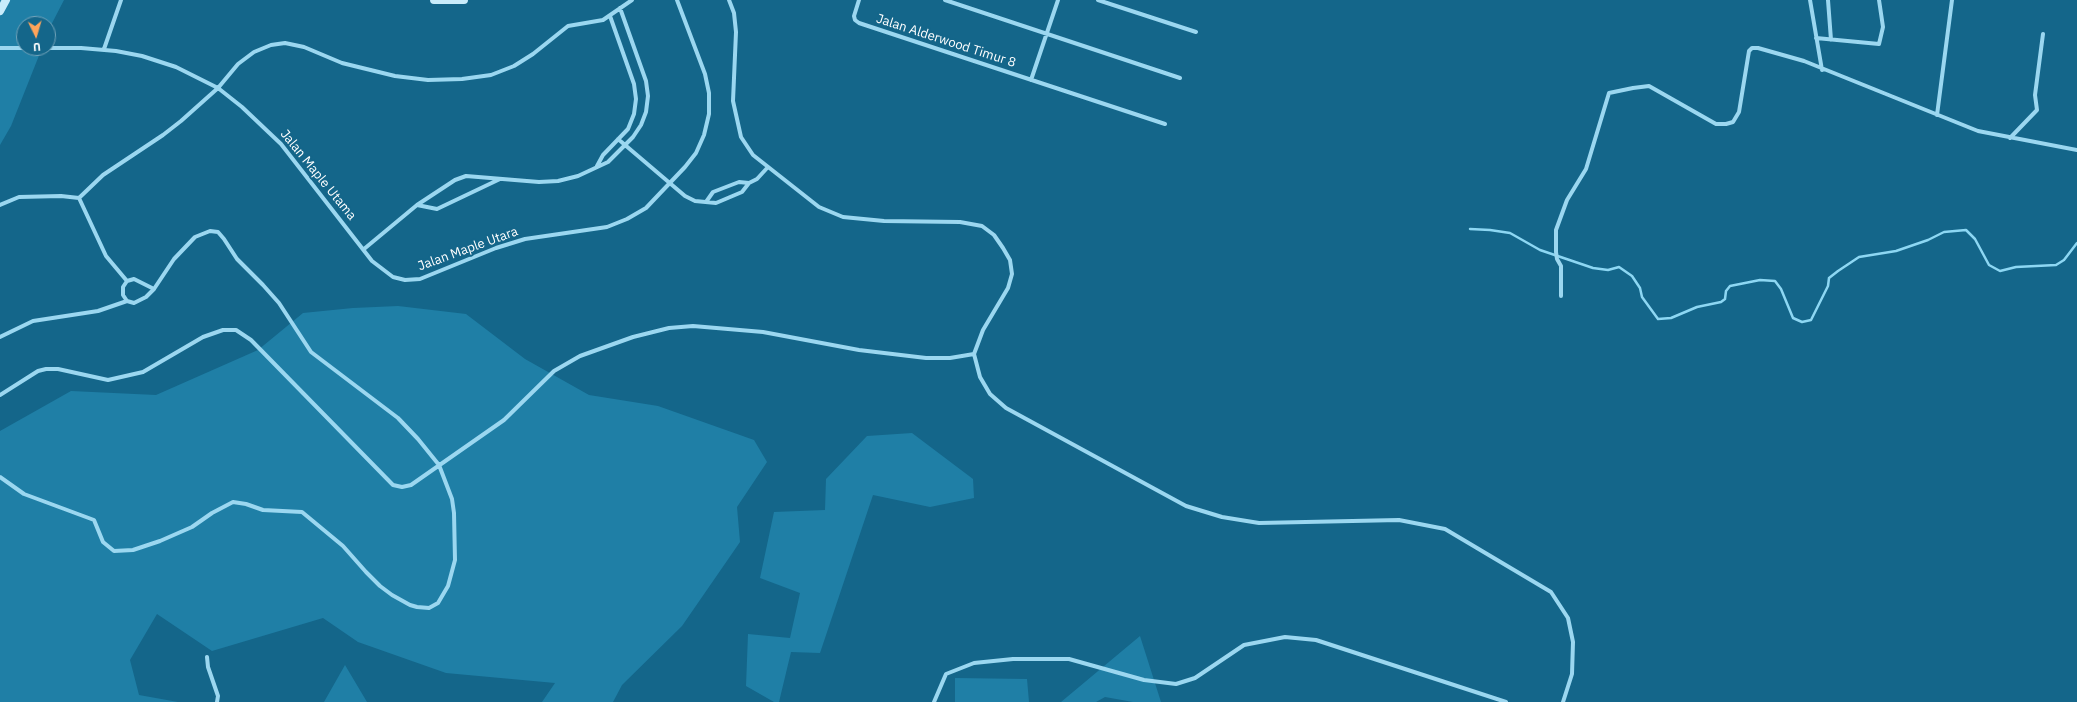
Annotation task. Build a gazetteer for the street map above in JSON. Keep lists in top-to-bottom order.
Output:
{
  "streets": {
    "street": ["Jalan Alderwood Timur 8", "Jalan Maple Utama", "Jalan Maple Utara"]
  },
  "crossings": [
    ["Jalan Maple Utama", "Jalan Maple Utara"]
  ],
  "north": "bottom"
}
